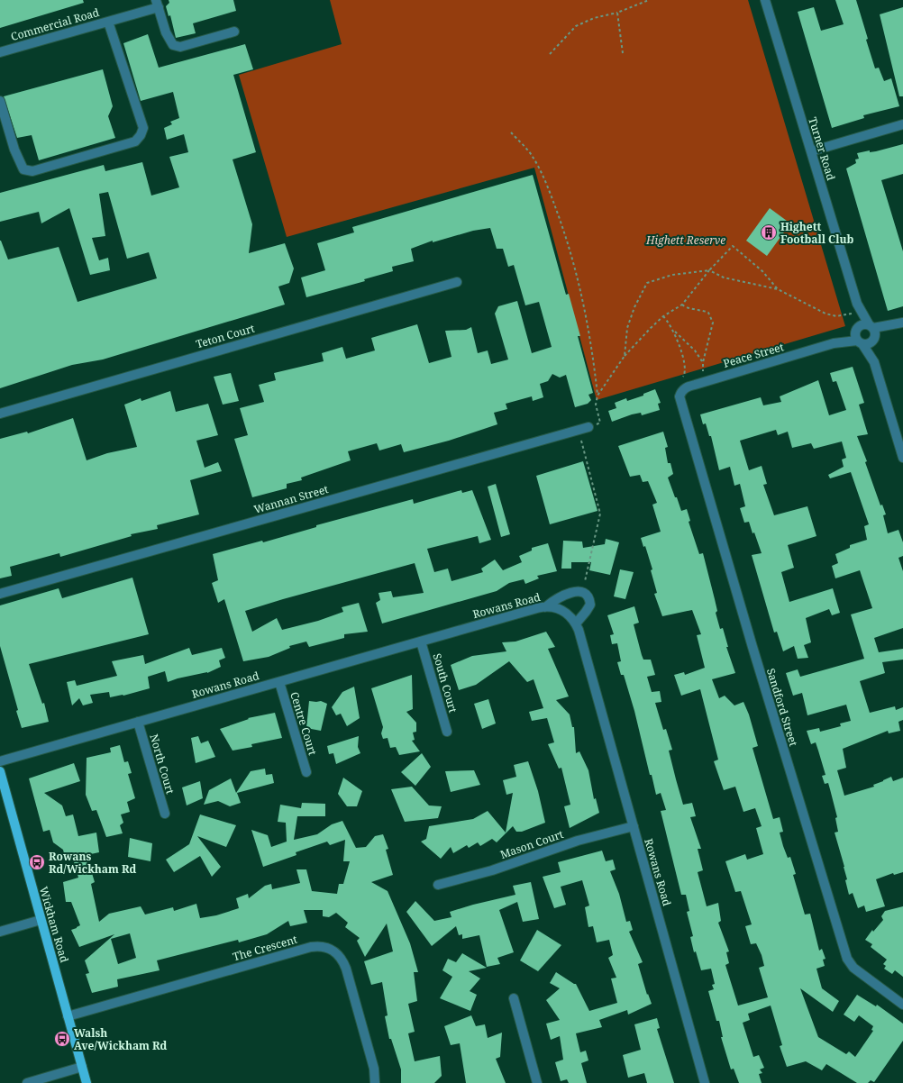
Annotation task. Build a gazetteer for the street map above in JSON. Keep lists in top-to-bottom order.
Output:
{
  "streets": {
    "main road": ["Wickham Road"],
    "street": [
      "Commercial Road",
      "Turner Road",
      "Teton Court",
      "Peace Street",
      "Wannan Street",
      "Rowans Road",
      "South Court",
      "Sandford Street",
      "Centre Court",
      "North Court",
      "Mason Court",
      "The Crescent"
    ]
  },
  "crossings": [
    ["Turner Road", "Peace Street"],
    ["Peace Street", "Sandford Street"],
    ["Rowans Road", "South Court"],
    ["Rowans Road", "Centre Court"],
    ["Rowans Road", "North Court"],
    ["Rowans Road", "Mason Court"],
    ["Wickham Road", "The Crescent"]
  ],
  "parks": ["Highett Reserve"],
  "places": {
    "building": ["Highett Football Club"],
    "bus stop": ["Rowans Rd/Wickham Rd", "Walsh Ave/Wickham Rd"]
  }
}
